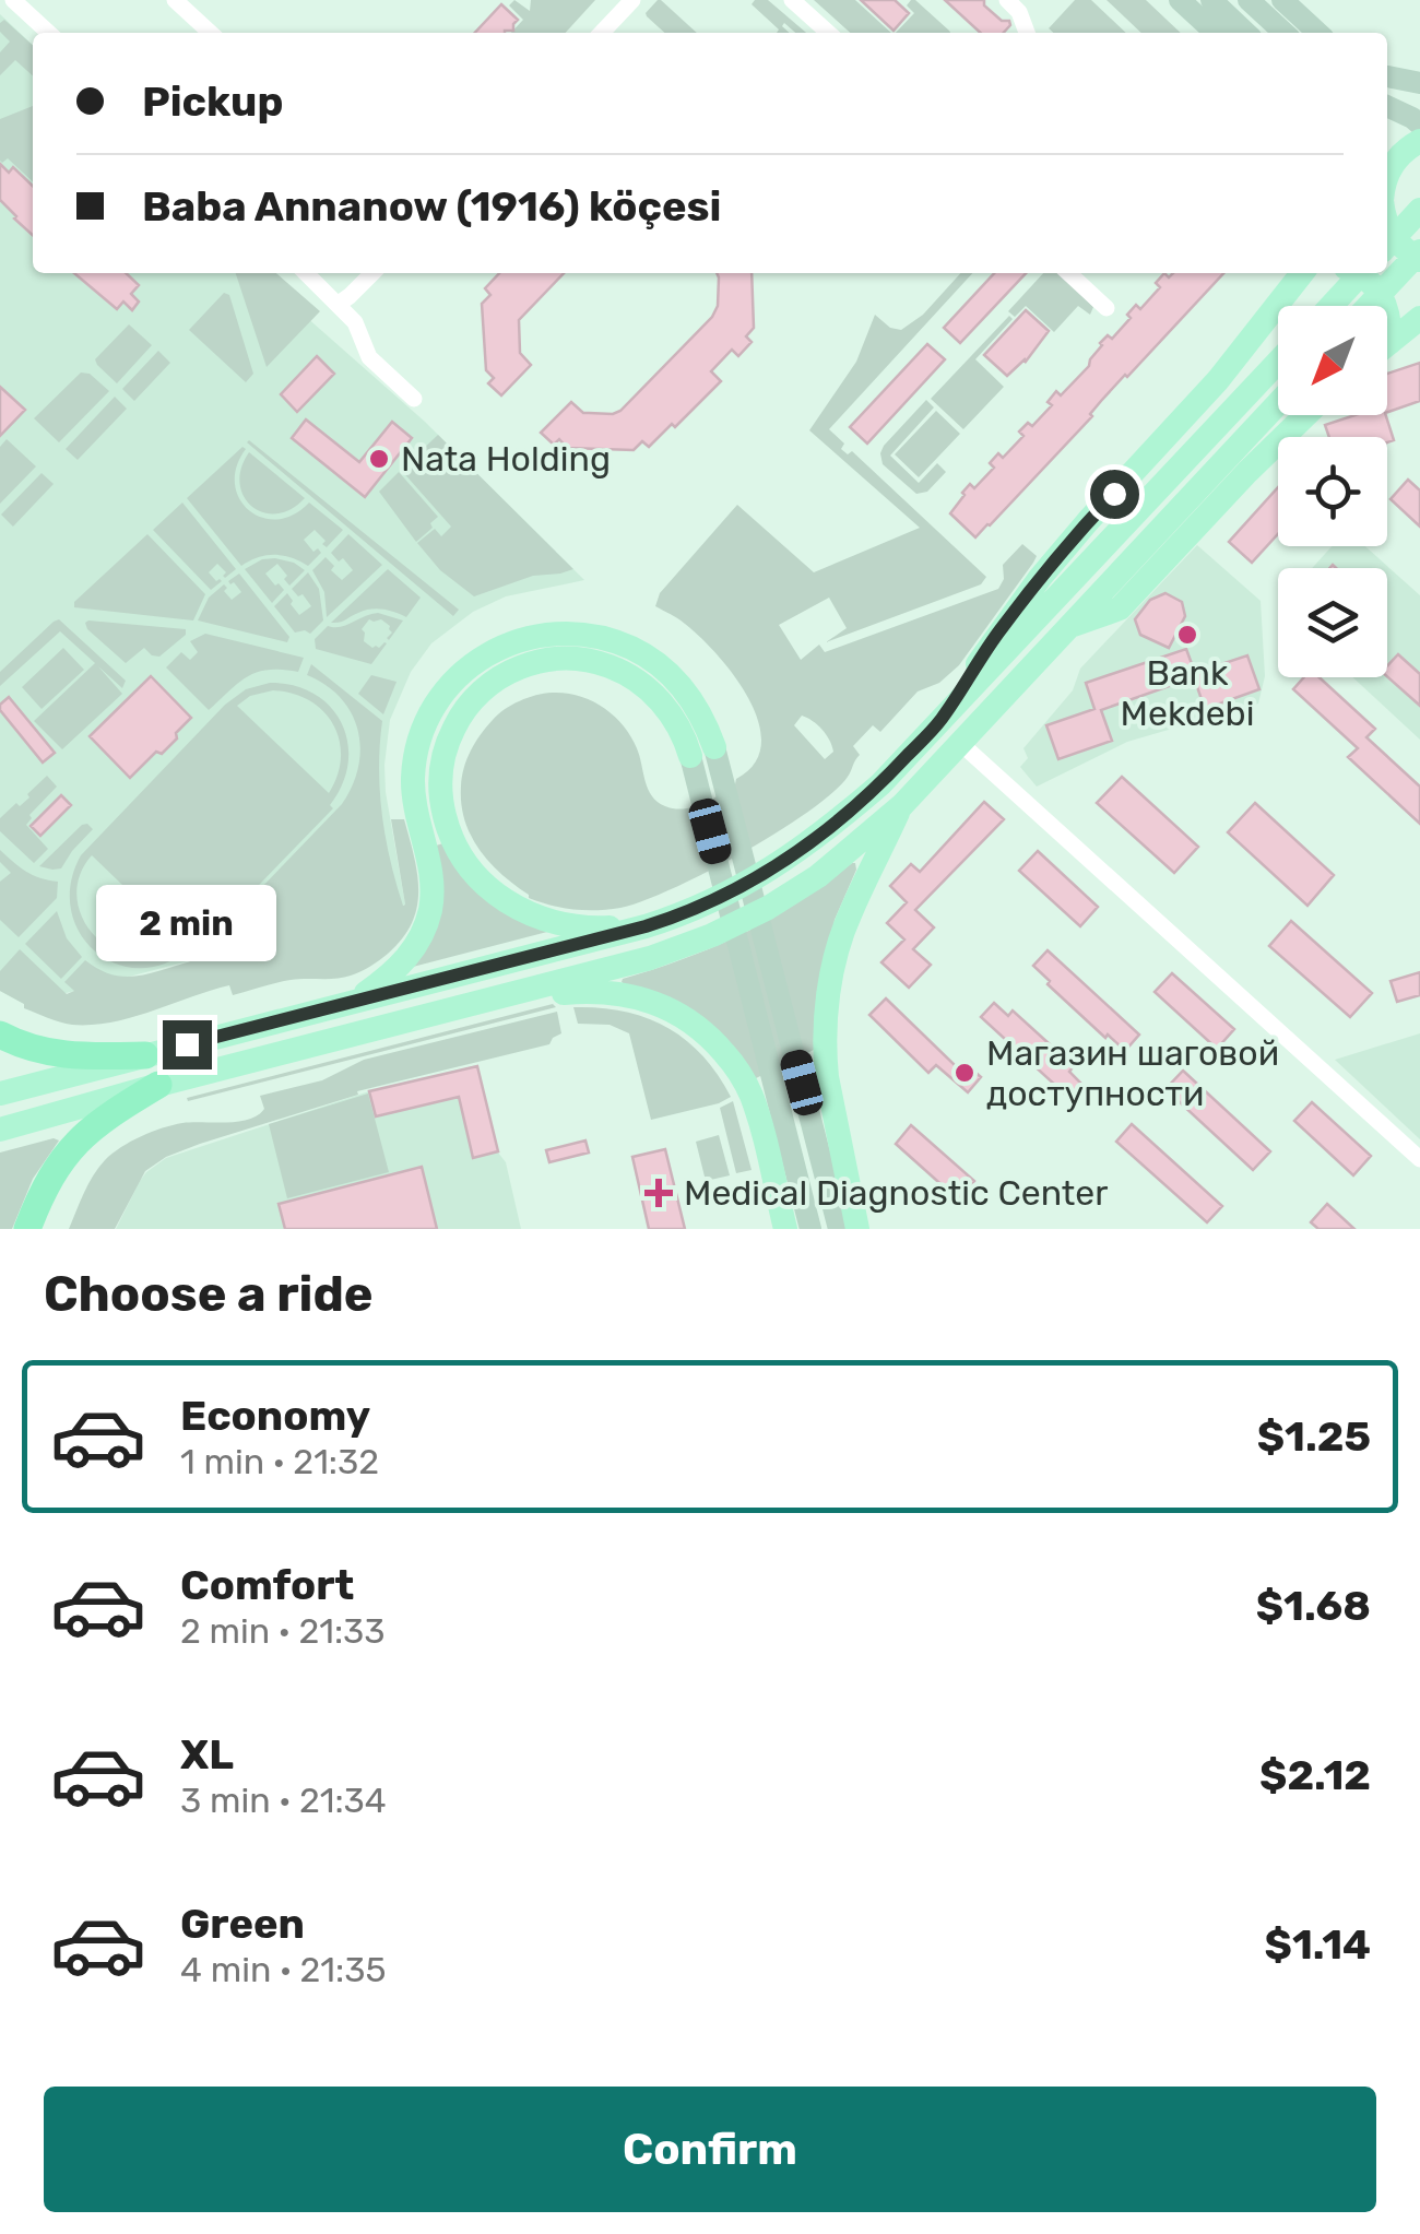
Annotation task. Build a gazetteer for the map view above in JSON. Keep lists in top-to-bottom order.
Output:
{
  "places": {
    "other": ["Nata Holding", "Bank Mekdebi", "Магазин шаговой доступности"],
    "health": ["Medical Diagnostic Center"]
  },
  "north": "bottom left",
  "page": {
    "banner": ["Pickup", "Baba Annanow (1916) köçesi"],
    "bubble": "2 min",
    "heading": "Choose a ride",
    "list": [
      {
        "name": "Economy",
        "note": "1 min · 21:32",
        "value": "$1.25"
      },
      {
        "name": "Comfort",
        "note": "2 min · 21:33",
        "value": "$1.68"
      },
      {
        "name": "XL",
        "note": "3 min · 21:34",
        "value": "$2.12"
      },
      {
        "name": "Green",
        "note": "4 min · 21:35",
        "value": "$1.14"
      }
    ],
    "buttons": "Confirm"
  }
}
